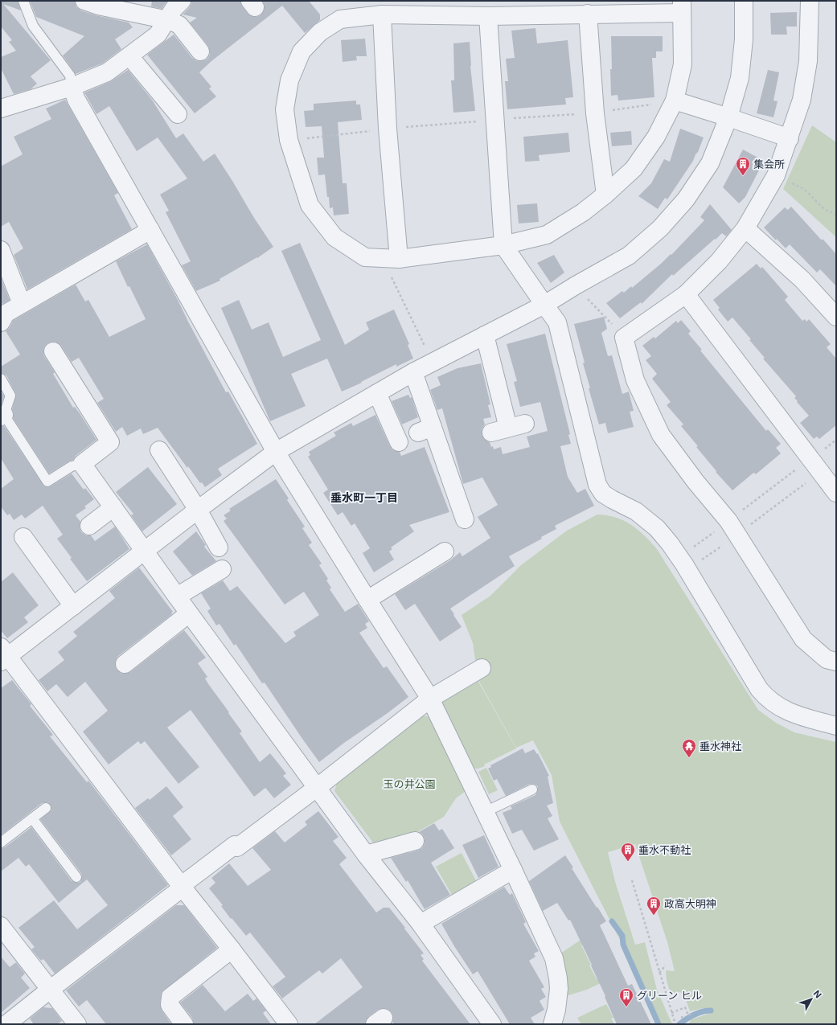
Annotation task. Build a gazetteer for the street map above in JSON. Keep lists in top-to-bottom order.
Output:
{
  "districts": ["垂水町一丁目"],
  "parks": ["玉の井公園"],
  "places": {
    "building": [
      "集会所",
      "垂水不動社",
      "政高大明神",
      "グリーン ヒル"
    ],
    "temple": ["垂水神社"]
  },
  "north": "top right"
}
